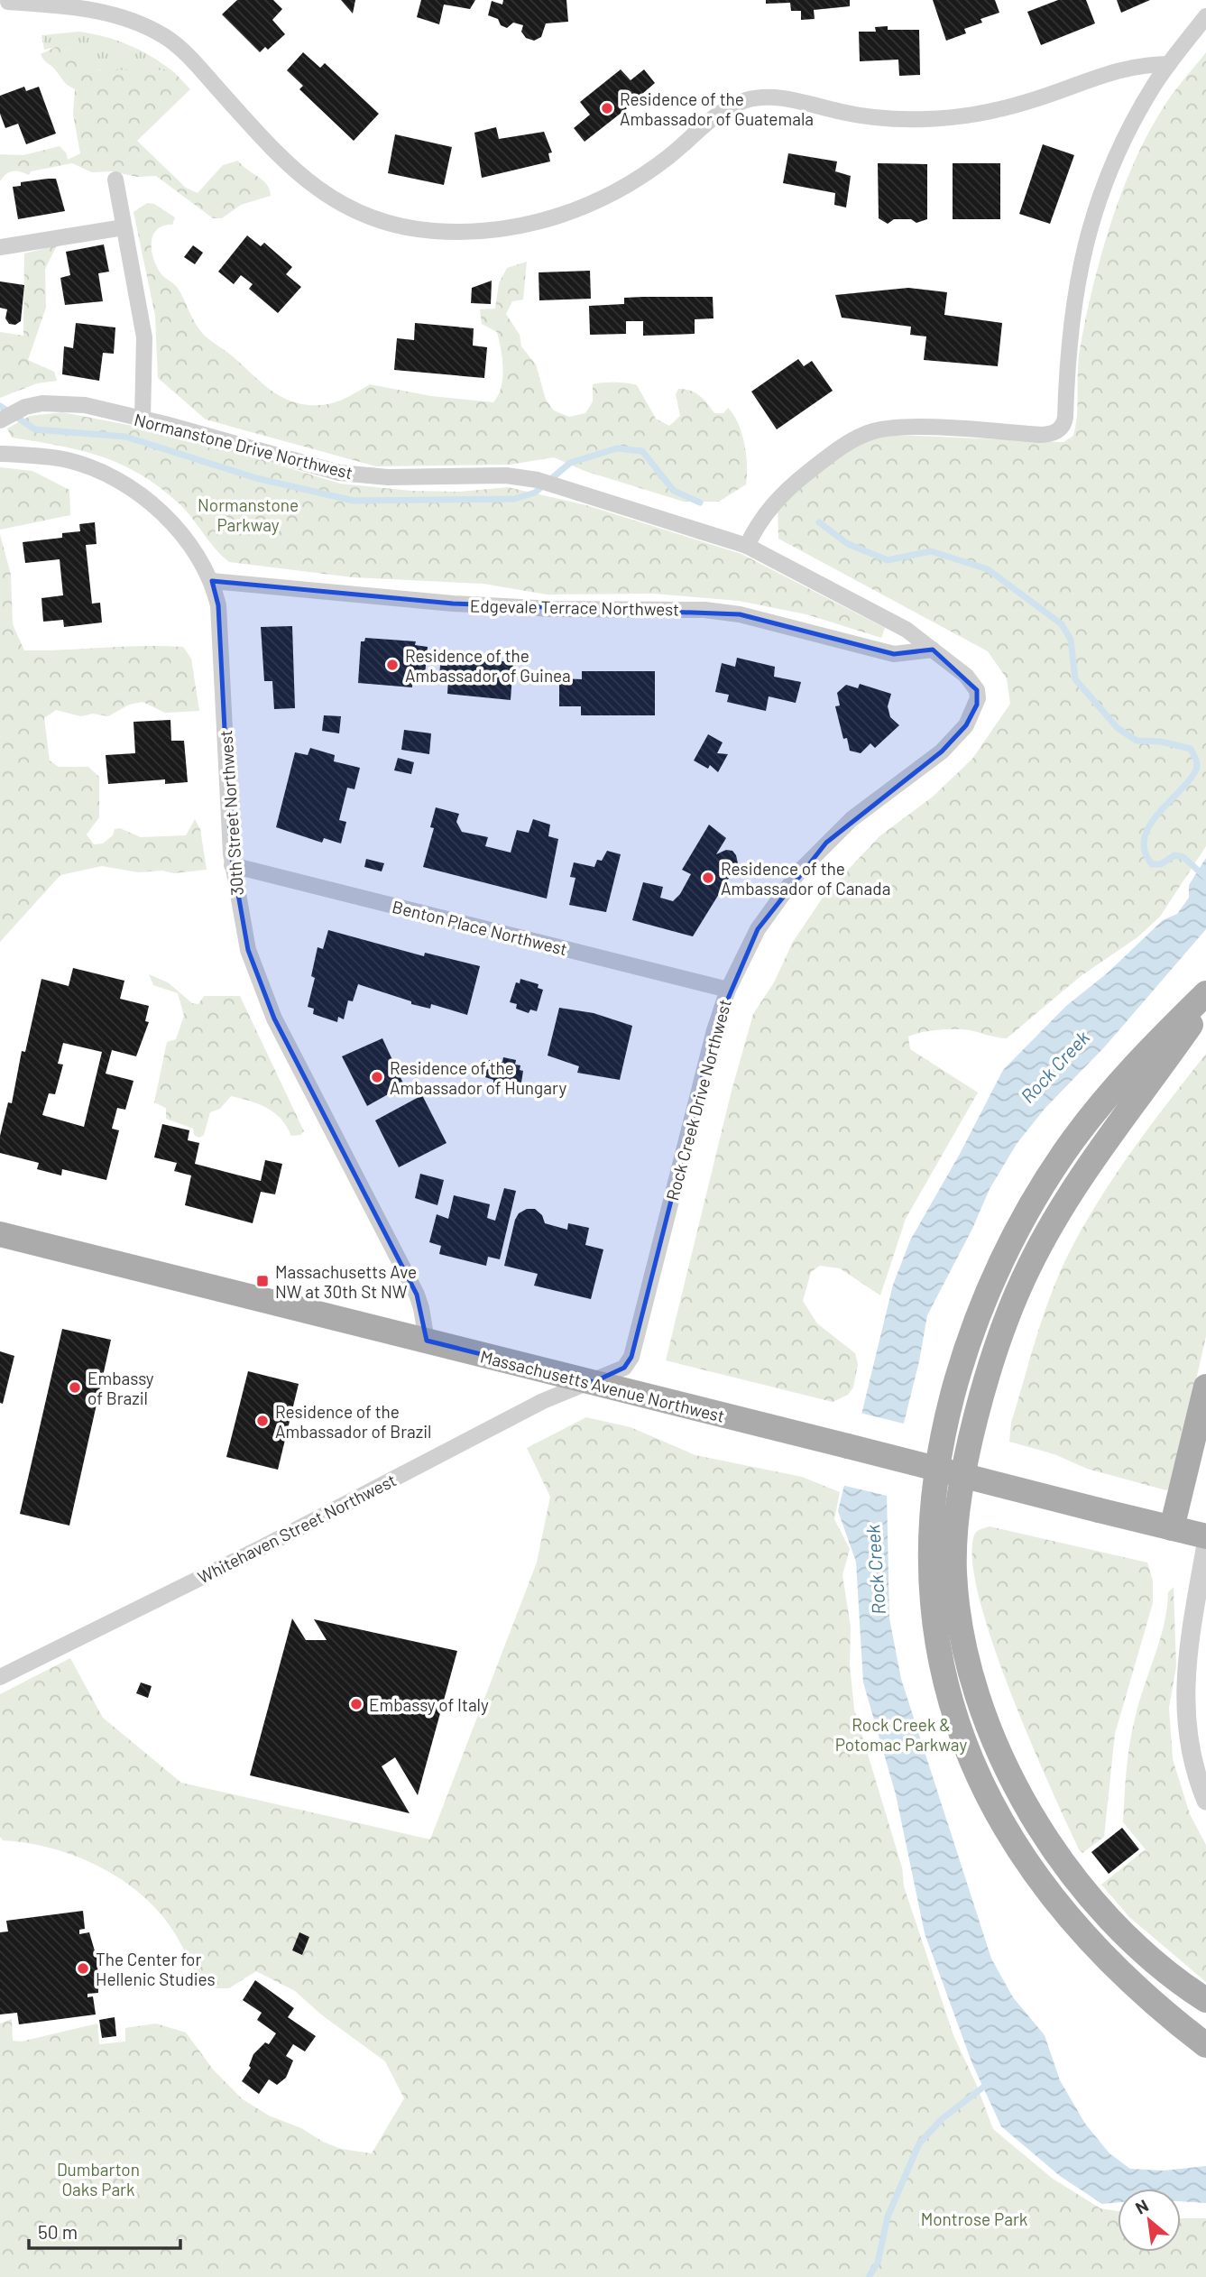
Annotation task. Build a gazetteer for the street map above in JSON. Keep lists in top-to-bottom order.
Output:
{
  "streets": {
    "main road": ["Massachusetts Avenue Northwest"],
    "street": [
      "Normanstone Drive Northwest",
      "Edgevale Terrace Northwest",
      "30th Street Northwest",
      "Benton Place Northwest",
      "Rock Creek Drive Northwest",
      "Whitehaven Street Northwest"
    ]
  },
  "crossings": [
    ["Normanstone Drive Northwest", "Rock Creek Drive Northwest"],
    ["Edgevale Terrace Northwest", "30th Street Northwest"],
    ["Edgevale Terrace Northwest", "Rock Creek Drive Northwest"],
    ["30th Street Northwest", "Benton Place Northwest"],
    ["30th Street Northwest", "Massachusetts Avenue Northwest"],
    ["Benton Place Northwest", "Rock Creek Drive Northwest"],
    ["Rock Creek Drive Northwest", "Massachusetts Avenue Northwest"],
    ["Rock Creek Drive Northwest", "Whitehaven Street Northwest"],
    ["Massachusetts Avenue Northwest", "Whitehaven Street Northwest"]
  ],
  "water": ["Rock Creek"],
  "parks": [
    "Normanstone Parkway",
    "Rock Creek & Potomac Parkway",
    "Dumbarton Oaks Park",
    "Montrose Park"
  ],
  "places": {
    "other": [
      "Residence of the Ambassador of Guatemala",
      "Residence of the Ambassador of Guinea",
      "Residence of the Ambassador of Canada",
      "Residence of the Ambassador of Hungary",
      "Embassy of Brazil",
      "Residence of the Ambassador of Brazil",
      "Embassy of Italy",
      "The Center for Hellenic Studies"
    ],
    "transit": ["Massachusetts Ave NW at 30th St NW"]
  },
  "scale_bar": "50 m",
  "north": "top left"
}
